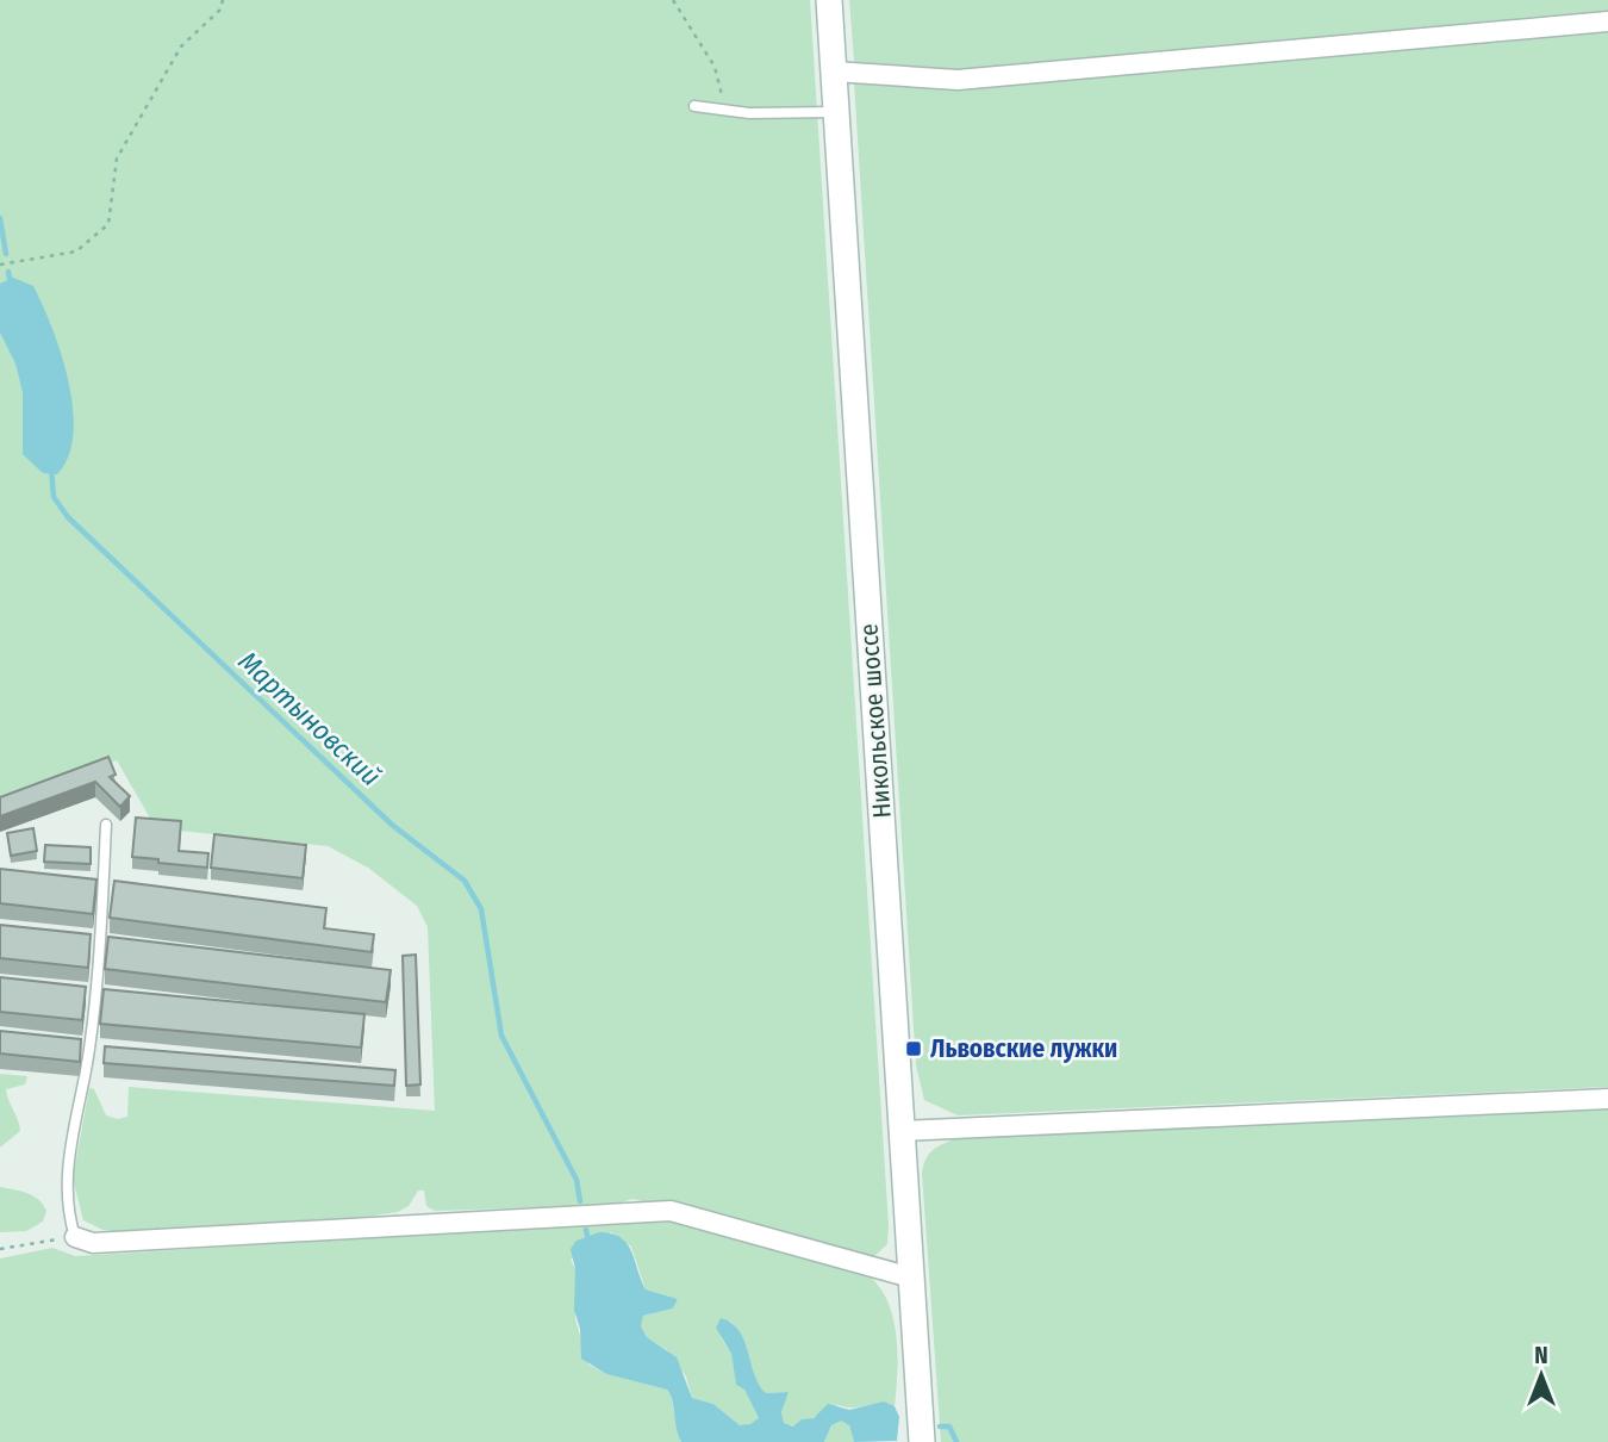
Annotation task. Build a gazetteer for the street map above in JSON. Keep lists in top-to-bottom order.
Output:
{
  "streets": {
    "main road": ["Никольское шоссе"]
  },
  "water": ["Мартыновский"],
  "places": {
    "transit": ["Львовские лужки"]
  },
  "north": "top"
}
